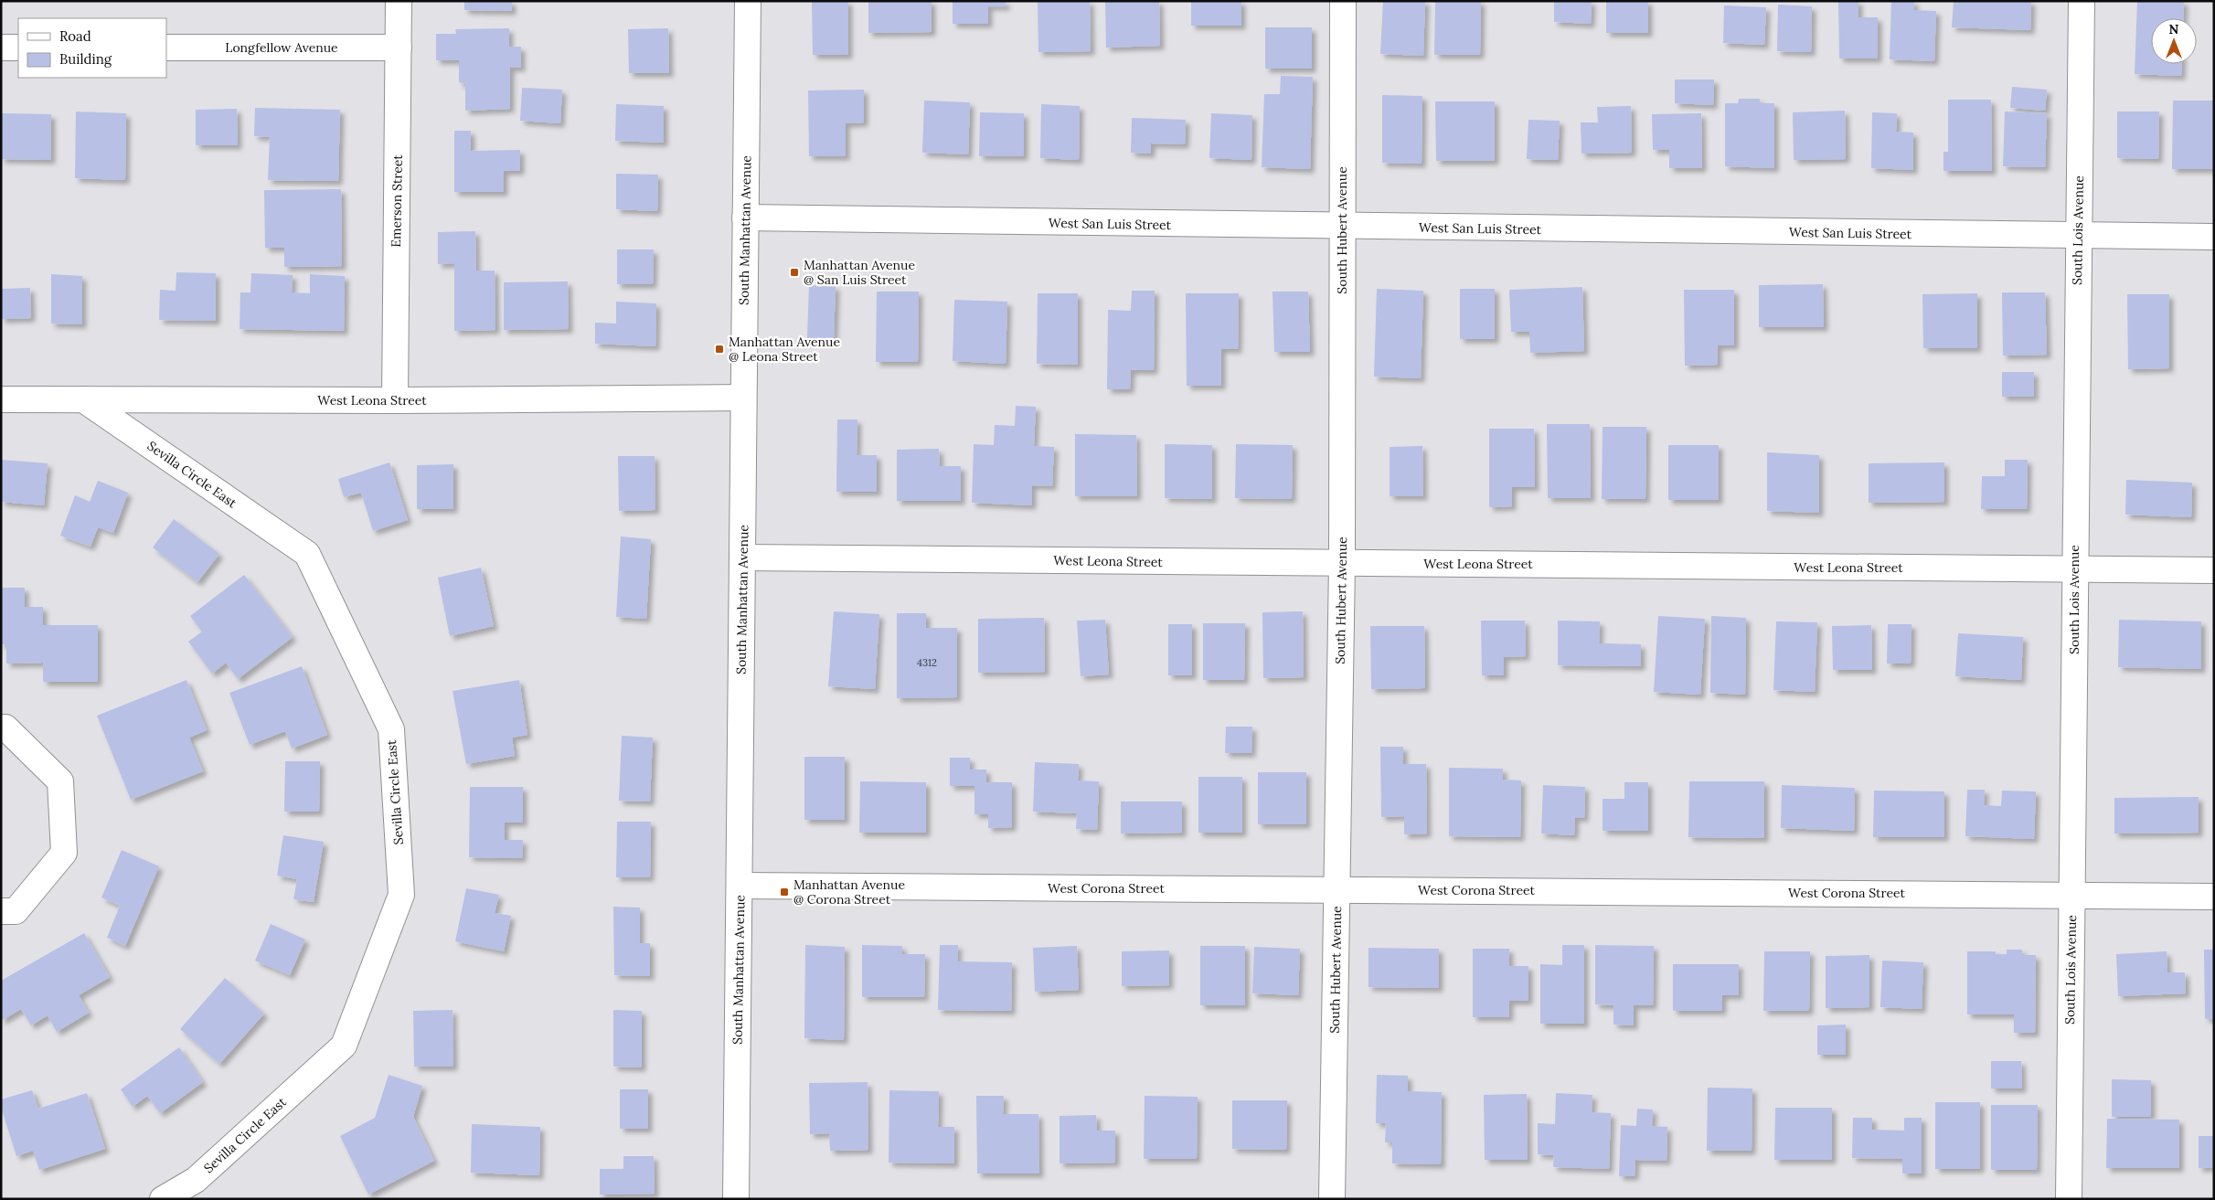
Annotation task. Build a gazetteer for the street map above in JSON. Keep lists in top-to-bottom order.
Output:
{
  "streets": {
    "street": [
      "Longfellow Avenue",
      "Emerson Street",
      "West San Luis Street",
      "South Manhattan Avenue",
      "South Hubert Avenue",
      "South Lois Avenue",
      "West Leona Street",
      "Sevilla Circle East",
      "West Corona Street"
    ]
  },
  "crossings": [
    ["Longfellow Avenue", "Emerson Street"],
    ["Emerson Street", "West Leona Street"],
    ["West San Luis Street", "South Manhattan Avenue"],
    ["West San Luis Street", "South Hubert Avenue"],
    ["West San Luis Street", "South Lois Avenue"],
    ["South Manhattan Avenue", "West Leona Street"],
    ["South Manhattan Avenue", "West Corona Street"],
    ["South Hubert Avenue", "West Leona Street"],
    ["South Hubert Avenue", "West Corona Street"],
    ["South Lois Avenue", "West Leona Street"],
    ["South Lois Avenue", "West Corona Street"],
    ["West Leona Street", "Sevilla Circle East"]
  ],
  "places": {
    "transit": ["Manhattan Avenue @ San Luis Street", "Manhattan Avenue @ Leona Street", "Manhattan Avenue @ Corona Street"]
  },
  "house_numbers": ["4312"],
  "legend": ["Road", "Building"],
  "north": "top"
}
